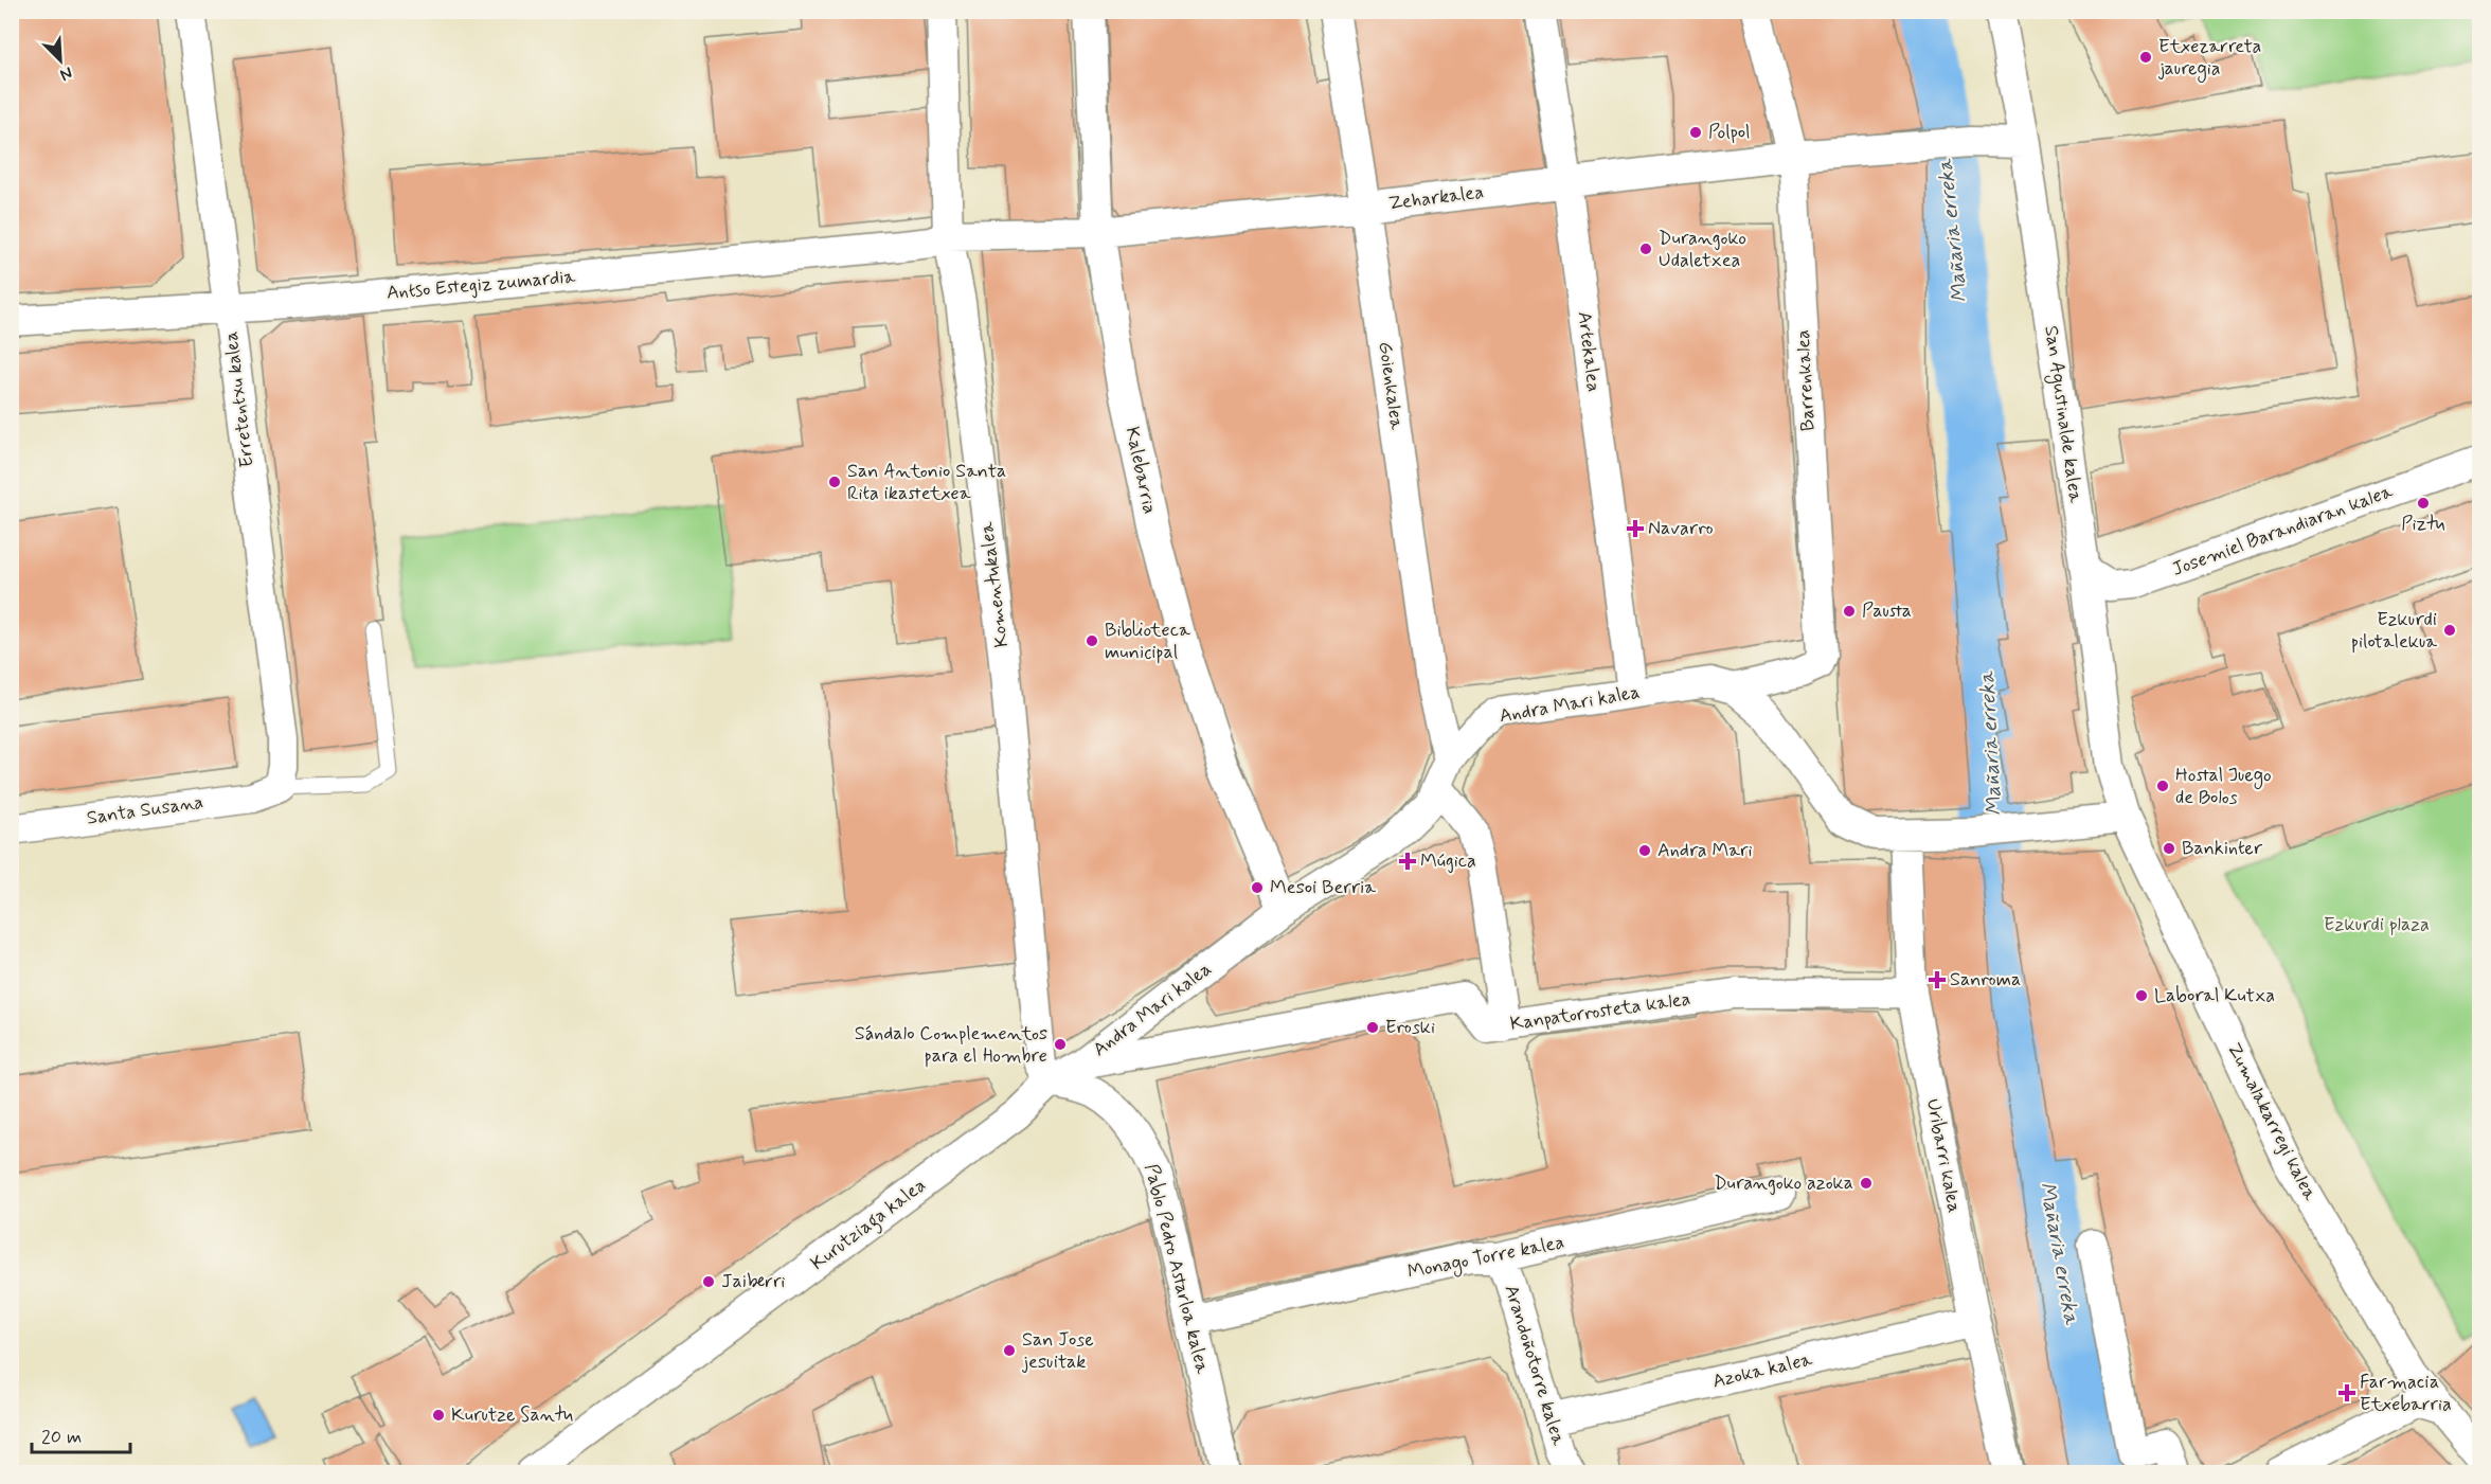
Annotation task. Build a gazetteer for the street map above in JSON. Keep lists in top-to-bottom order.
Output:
{
  "streets": {
    "street": [
      "Zeharkalea",
      "Antso Estegiz zumardia",
      "Artekalea",
      "Barrenkalea",
      "Goienkalea",
      "Erretentxu kalea",
      "San Agustinalde kalea",
      "Kalebarria",
      "Josemiel Barandiaran kalea",
      "Komentukalea",
      "Andra Mari kalea",
      "Santa Susana",
      "Kanpatorrosteta kalea",
      "Zumalakarregi kalea",
      "Uribarri kalea",
      "Kurutziaga kalea",
      "Monago Torre kalea",
      "Pablo Pedro Astarloa kalea",
      "Arandoñotorre kalea",
      "Azoka kalea"
    ]
  },
  "crossings": [
    ["Zeharkalea", "Antso Estegiz zumardia"],
    ["Zeharkalea", "Artekalea"],
    ["Zeharkalea", "Barrenkalea"],
    ["Zeharkalea", "Goienkalea"],
    ["Zeharkalea", "San Agustinalde kalea"],
    ["Zeharkalea", "Kalebarria"],
    ["Zeharkalea", "Komentukalea"],
    ["Antso Estegiz zumardia", "Erretentxu kalea"],
    ["Antso Estegiz zumardia", "Komentukalea"],
    ["Artekalea", "Andra Mari kalea"],
    ["Barrenkalea", "Andra Mari kalea"],
    ["Goienkalea", "Andra Mari kalea"],
    ["Erretentxu kalea", "Santa Susana"],
    ["San Agustinalde kalea", "Josemiel Barandiaran kalea"],
    ["San Agustinalde kalea", "Andra Mari kalea"],
    ["San Agustinalde kalea", "Zumalakarregi kalea"],
    ["Kalebarria", "Andra Mari kalea"],
    ["Komentukalea", "Kurutziaga kalea"],
    ["Komentukalea", "Pablo Pedro Astarloa kalea"],
    ["Andra Mari kalea", "Kanpatorrosteta kalea"],
    ["Andra Mari kalea", "Zumalakarregi kalea"],
    ["Andra Mari kalea", "Uribarri kalea"],
    ["Andra Mari kalea", "Kurutziaga kalea"],
    ["Kanpatorrosteta kalea", "Uribarri kalea"],
    ["Kanpatorrosteta kalea", "Kurutziaga kalea"],
    ["Uribarri kalea", "Azoka kalea"],
    ["Kurutziaga kalea", "Pablo Pedro Astarloa kalea"],
    ["Monago Torre kalea", "Pablo Pedro Astarloa kalea"],
    ["Monago Torre kalea", "Arandoñotorre kalea"],
    ["Arandoñotorre kalea", "Azoka kalea"]
  ],
  "water": ["Mañaria erreka"],
  "parks": ["Ezkurdi plaza"],
  "places": {
    "other": [
      "Etxezarreta jauregia",
      "Polpol",
      "Durangoko Udaletxea",
      "San Antonio Santa Rita ikastetxea",
      "Piztu",
      "Pausta",
      "Ezkurdi pilotalekua",
      "Biblioteca municipal",
      "Hostal Juego de Bolos",
      "Bankinter",
      "Andra Mari",
      "Mesoi Berria",
      "Laboral Kutxa",
      "Eroski",
      "Sándalo Complementos para el Hombre",
      "Durangoko azoka",
      "Jaiberri",
      "San Jose jesuitak",
      "Kurutze Santu"
    ],
    "health": [
      "Navarro",
      "Múgica",
      "Sanroma",
      "Farmacia Etxebarria"
    ]
  },
  "scale_bar": "20 m",
  "north": "bottom right"
}
